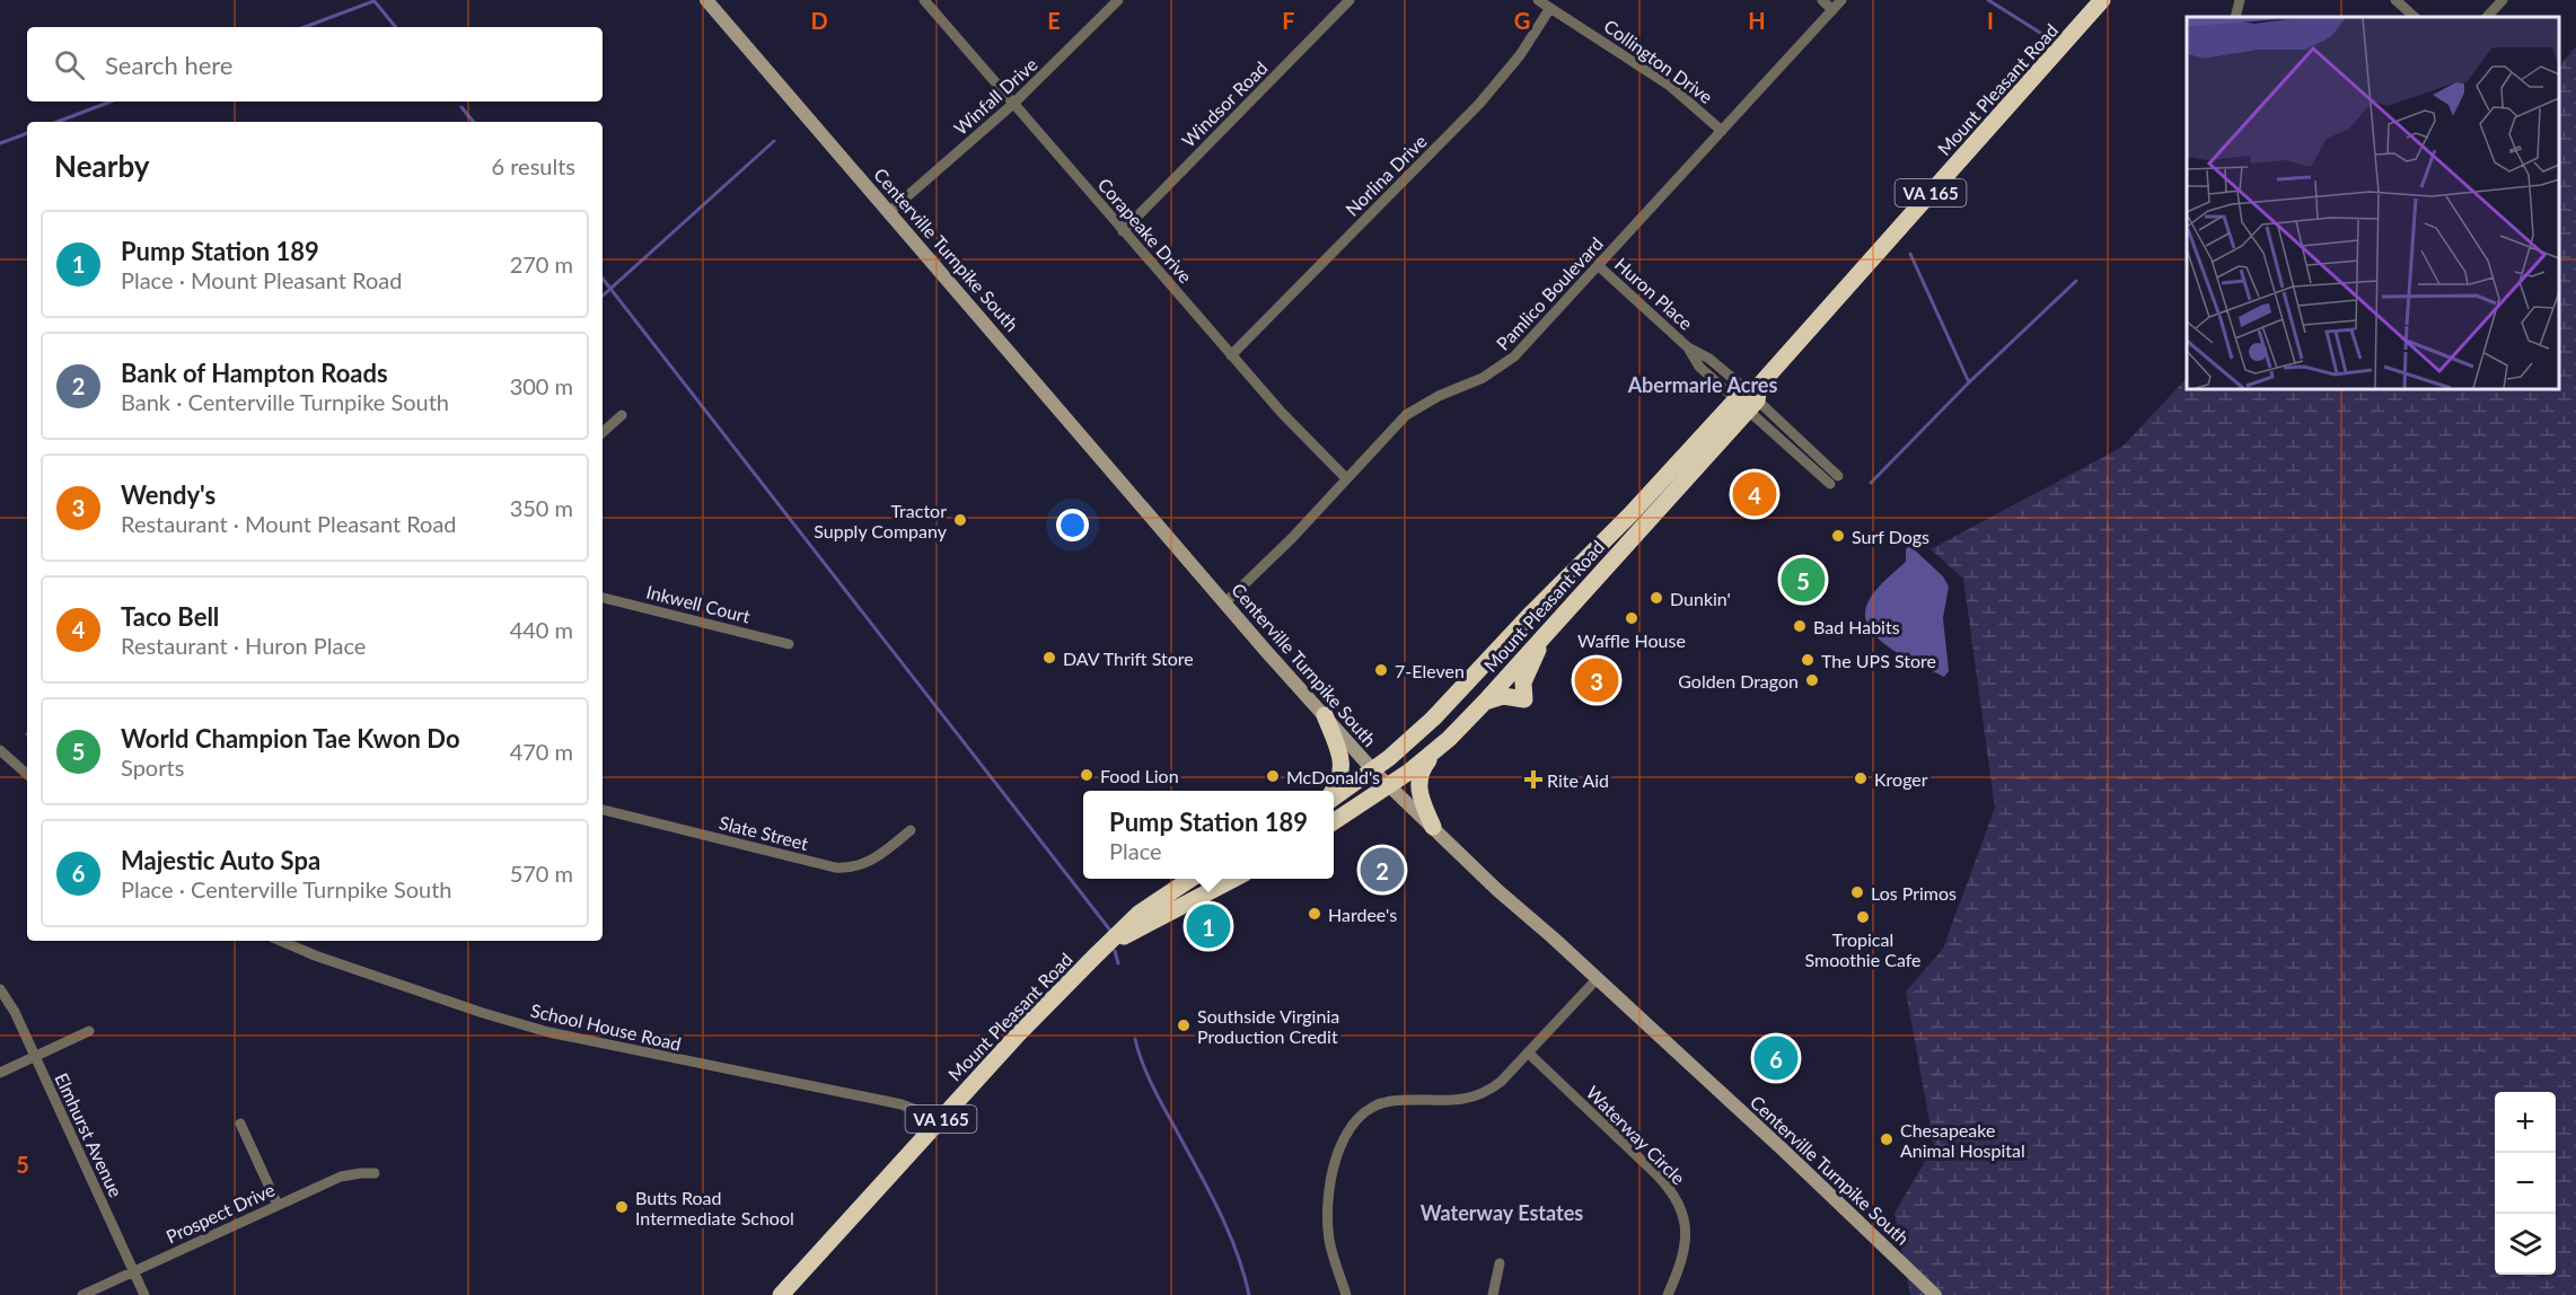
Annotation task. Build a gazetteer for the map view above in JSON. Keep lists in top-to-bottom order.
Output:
{
  "streets": {
    "highway": ["Mount Pleasant Road", "VA 165"],
    "main road": ["Centerville Turnpike South"],
    "street": [
      "Collington Drive",
      "Winfall Drive",
      "Windsor Road",
      "Norlina Drive",
      "Corapeake Drive",
      "Pamlico Boulevard",
      "Huron Place",
      "Inkwell Court",
      "Slate Street",
      "School House Road",
      "Elmhurst Avenue",
      "Waterway Circle",
      "Prospect Drive"
    ]
  },
  "crossings": [
    ["Collington Drive", "Norlina Drive"],
    ["Collington Drive", "Pamlico Boulevard"],
    ["Mount Pleasant Road", "Centerville Turnpike South"],
    ["Mount Pleasant Road", "Huron Place"],
    ["Mount Pleasant Road", "School House Road"],
    ["Winfall Drive", "Corapeake Drive"],
    ["Winfall Drive", "Centerville Turnpike South"],
    ["Windsor Road", "Corapeake Drive"],
    ["Norlina Drive", "Corapeake Drive"],
    ["Corapeake Drive", "Pamlico Boulevard"],
    ["Centerville Turnpike South", "Pamlico Boulevard"],
    ["Pamlico Boulevard", "Huron Place"],
    ["Elmhurst Avenue", "Prospect Drive"]
  ],
  "districts": ["Abermarle Acres", "Waterway Estates"],
  "places": {
    "other": [
      "Tractor Supply Company",
      "Surf Dogs",
      "Dunkin'",
      "Waffle House",
      "Bad Habits",
      "DAV Thrift Store",
      "The UPS Store",
      "7-Eleven",
      "Golden Dragon",
      "Food Lion",
      "McDonald's",
      "Kroger",
      "Los Primos",
      "Hardee's",
      "Tropical Smoothie Cafe",
      "Southside Virginia Production Credit",
      "Chesapeake Animal Hospital",
      "Butts Road Intermediate School"
    ],
    "health": ["Rite Aid"]
  },
  "page": {
    "search": "Search here",
    "heading": ["Nearby", "6 results"],
    "list": [
      {
        "mark": "1",
        "name": "Pump Station 189",
        "note": "Place · Mount Pleasant Road",
        "value": "270 m"
      },
      {
        "mark": "2",
        "name": "Bank of Hampton Roads",
        "note": "Bank · Centerville Turnpike South",
        "value": "300 m"
      },
      {
        "mark": "3",
        "name": "Wendy's",
        "note": "Restaurant · Mount Pleasant Road",
        "value": "350 m"
      },
      {
        "mark": "4",
        "name": "Taco Bell",
        "note": "Restaurant · Huron Place",
        "value": "440 m"
      },
      {
        "mark": "5",
        "name": "World Champion Tae Kwon Do",
        "note": "Sports",
        "value": "470 m"
      },
      {
        "mark": "6",
        "name": "Majestic Auto Spa",
        "note": "Place · Centerville Turnpike South",
        "value": "570 m"
      }
    ],
    "pins": [
      "4",
      "5",
      "3",
      "2",
      "1",
      "6"
    ],
    "popup": ["Pump Station 189", "Place"],
    "map_buttons": ["+", "−"]
  },
  "grid": {
    "columns": [
      "D",
      "E",
      "F",
      "G",
      "H",
      "I"
    ],
    "rows": ["5"]
  }
}
